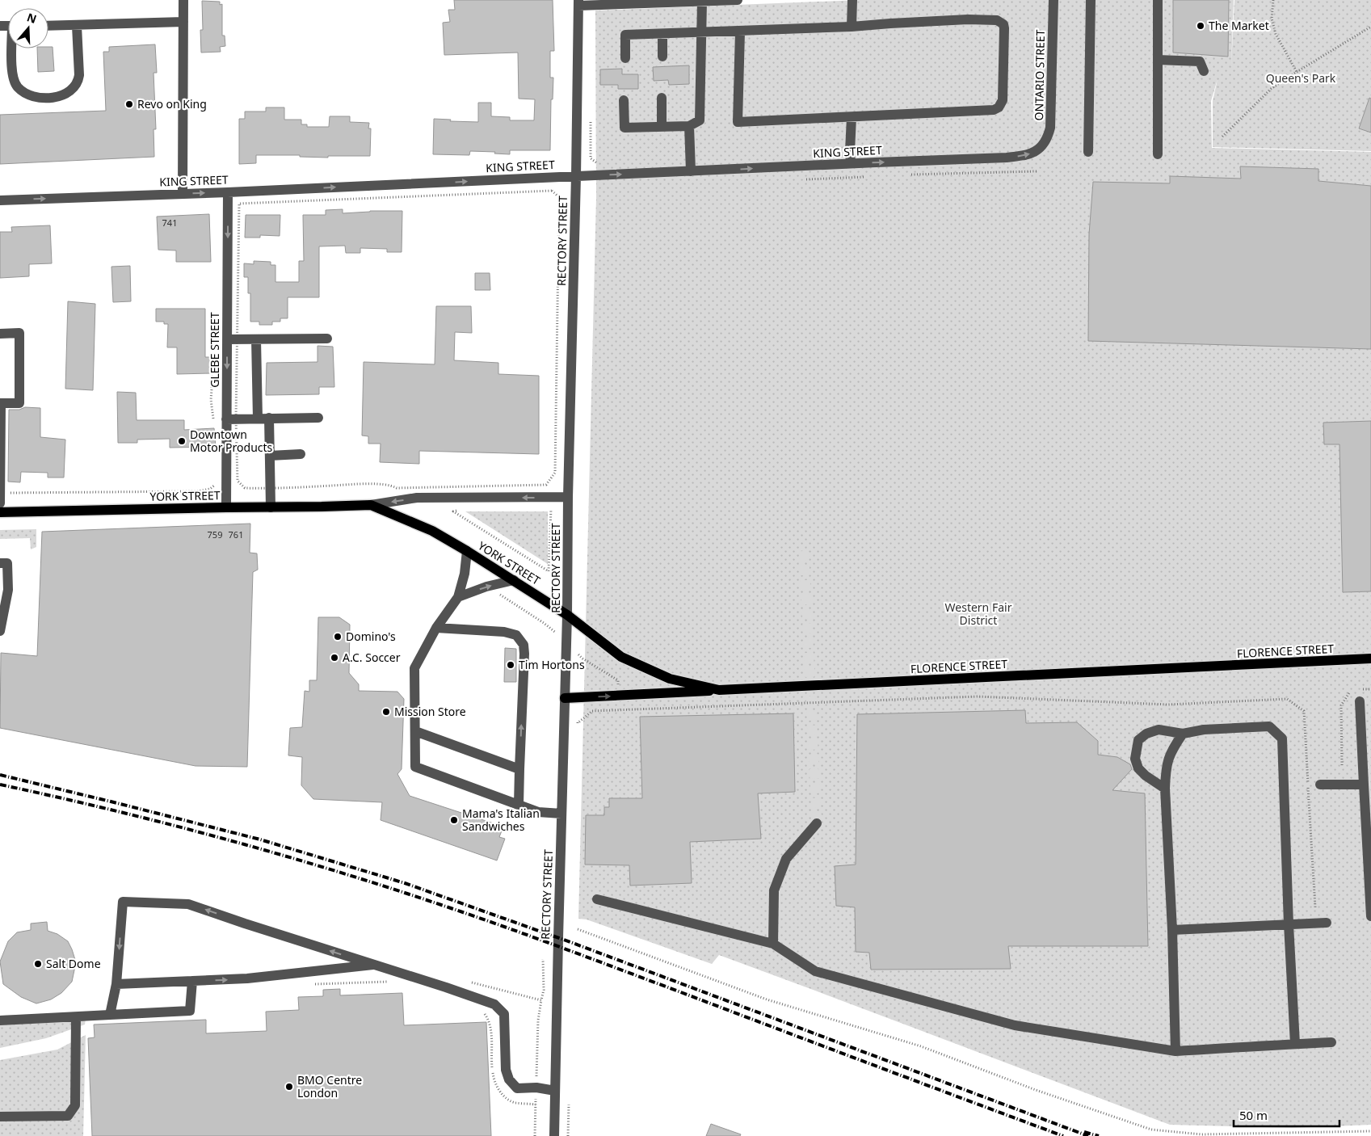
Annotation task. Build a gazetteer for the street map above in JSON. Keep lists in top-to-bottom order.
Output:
{
  "streets": {
    "main road": ["YORK STREET", "FLORENCE STREET"],
    "street": [
      "ONTARIO STREET",
      "KING STREET",
      "RECTORY STREET",
      "GLEBE STREET"
    ]
  },
  "crossings": [
    ["ONTARIO STREET", "KING STREET"],
    ["KING STREET", "RECTORY STREET"],
    ["KING STREET", "GLEBE STREET"],
    ["RECTORY STREET", "YORK STREET"],
    ["RECTORY STREET", "FLORENCE STREET"],
    ["GLEBE STREET", "YORK STREET"],
    ["YORK STREET", "FLORENCE STREET"]
  ],
  "one_way": ["KING STREET"],
  "parks": ["Queen's Park", "Western Fair District"],
  "places": [
    "The Market",
    "Revo on King",
    "Downtown Motor Products",
    "Domino's",
    "A.C. Soccer",
    "Tim Hortons",
    "Mission Store",
    "Mama's Italian Sandwiches",
    "Salt Dome",
    "BMO Centre London"
  ],
  "house_numbers": ["741", "759", "761"],
  "scale_bar": "50 m",
  "north": "top"
}
